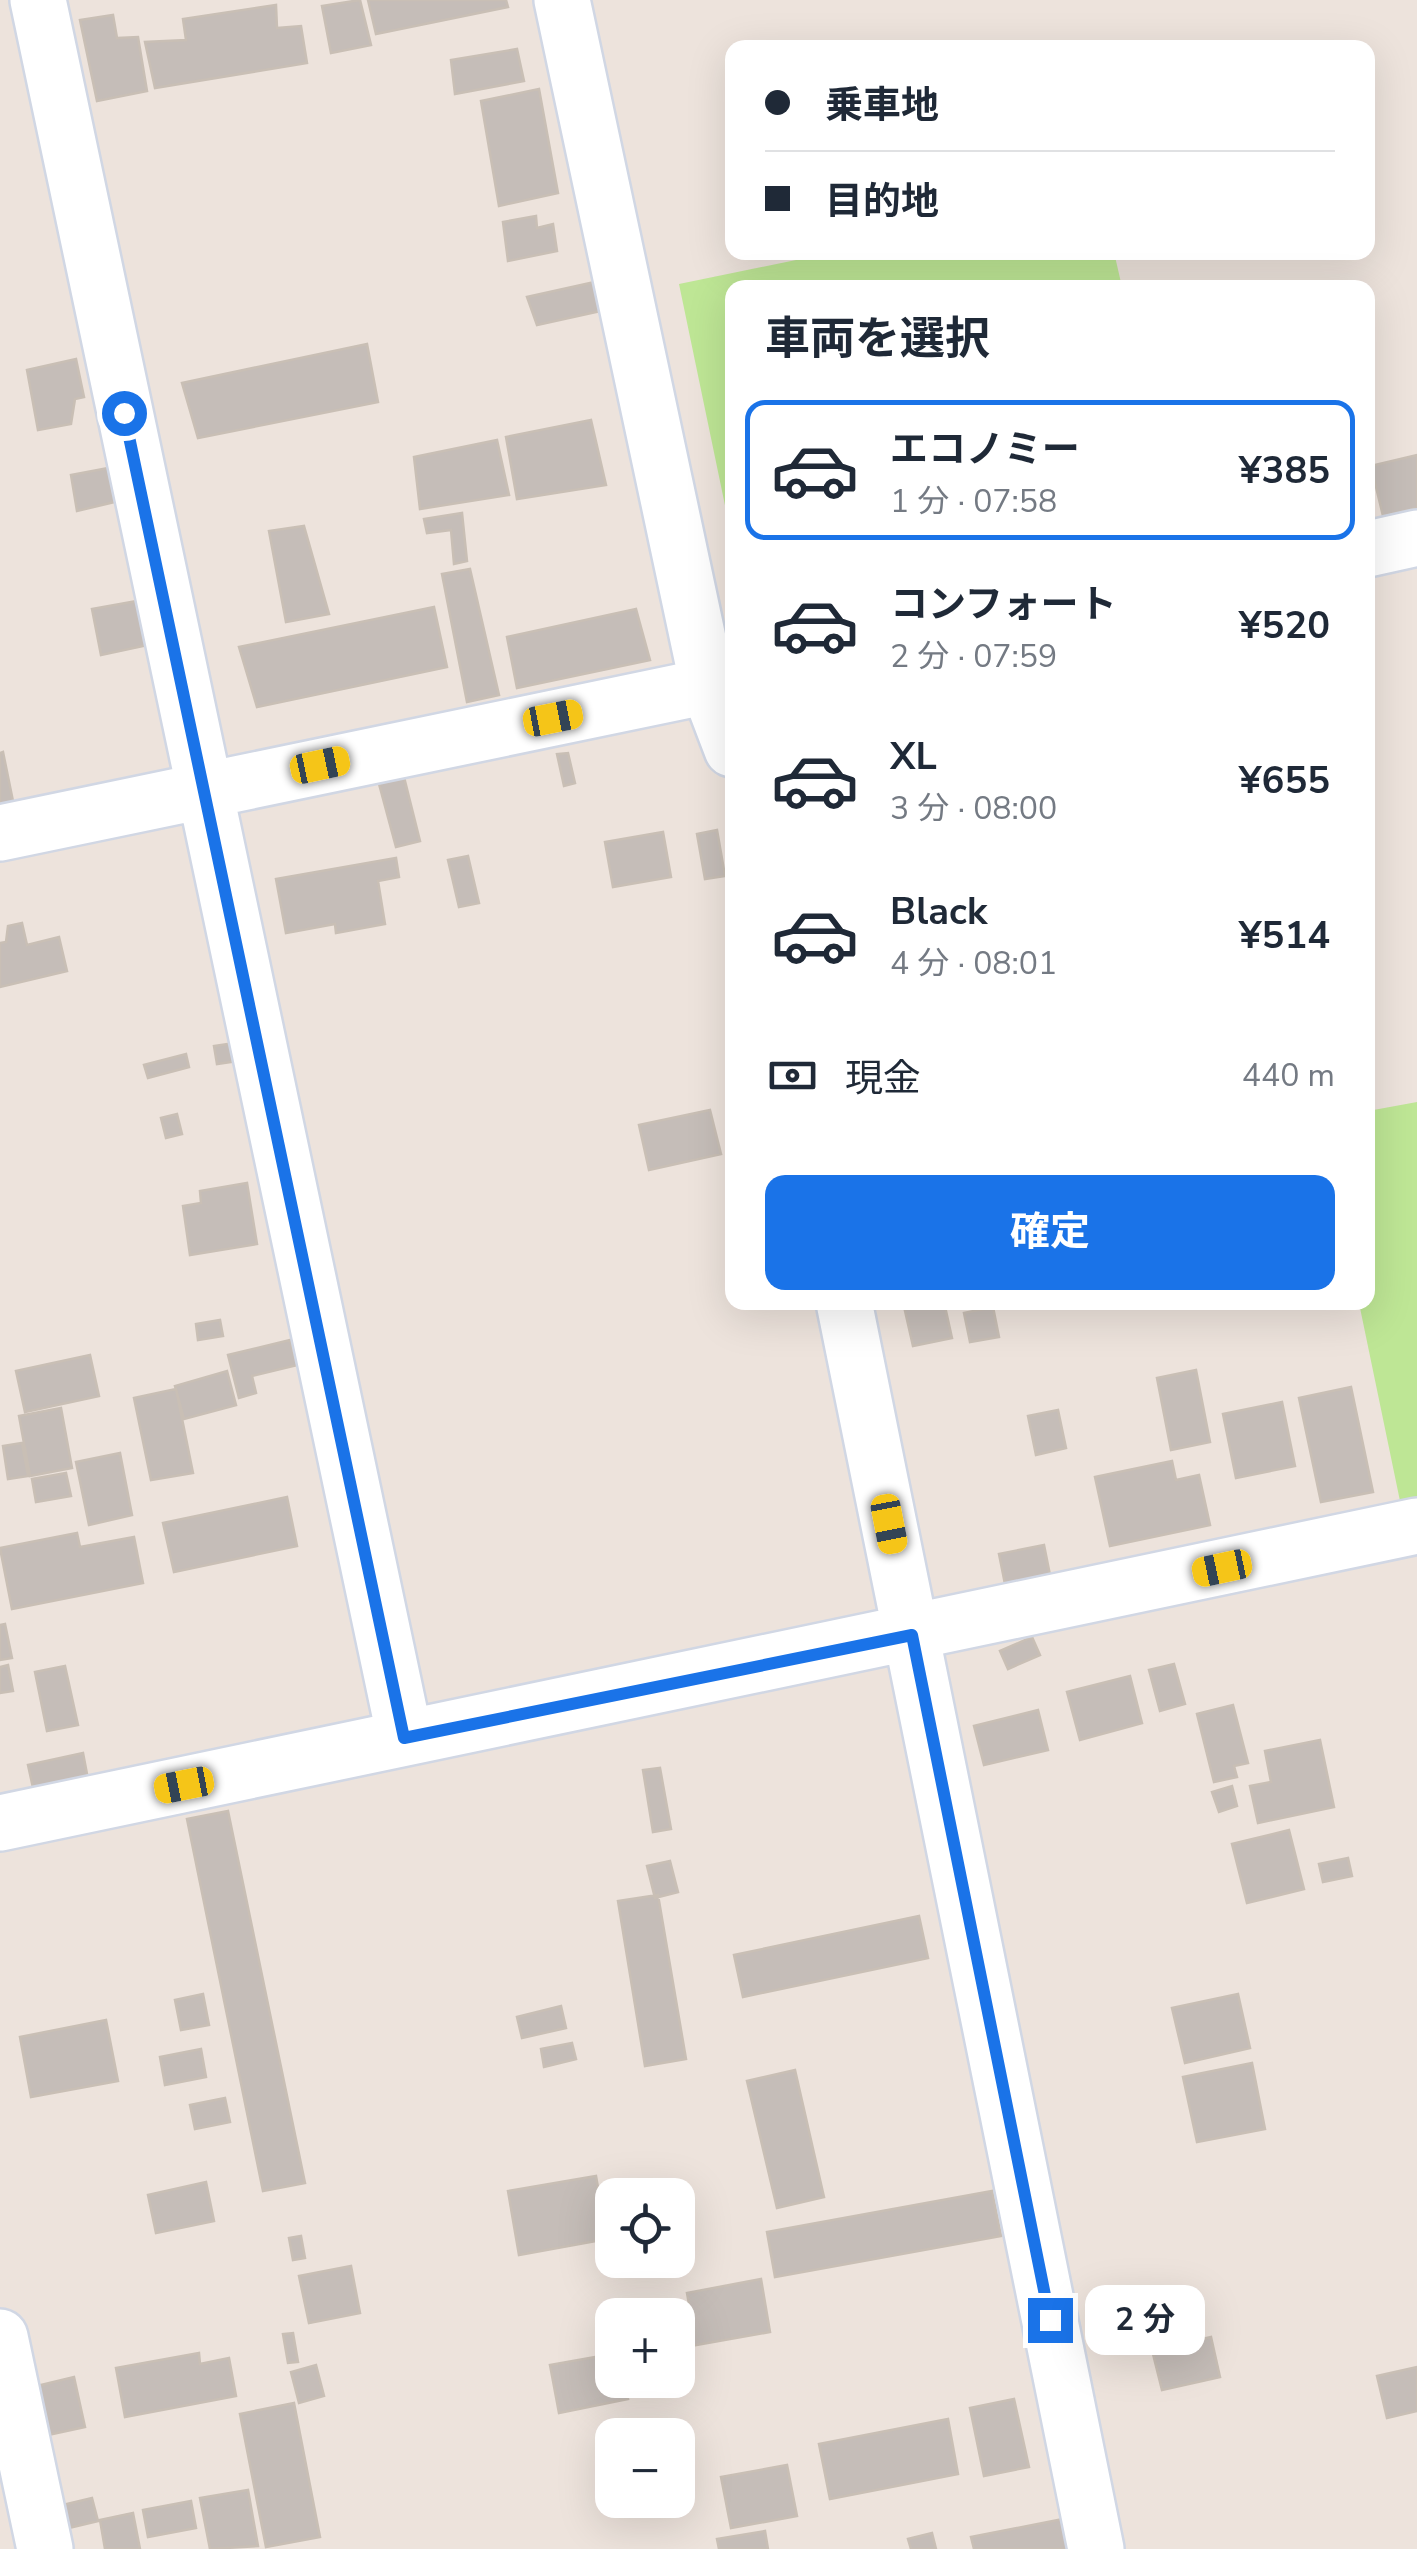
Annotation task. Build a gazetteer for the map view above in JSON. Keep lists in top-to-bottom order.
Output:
{
  "page": {
    "banner": ["乗車地", "目的地"],
    "heading": "車両を選択",
    "list": [
      {
        "name": "エコノミー",
        "note": "1 分 · 07:58",
        "value": "¥385"
      },
      {
        "name": "コンフォート",
        "note": "2 分 · 07:59",
        "value": "¥520"
      },
      {
        "name": "XL",
        "note": "3 分 · 08:00",
        "value": "¥655"
      },
      {
        "name": "Black",
        "note": "4 分 · 08:01",
        "value": "¥514"
      }
    ],
    "pay": ["現金", "440 m"],
    "buttons": "確定",
    "map_buttons": ["+", "−"],
    "bubble": "2 分"
  }
}
